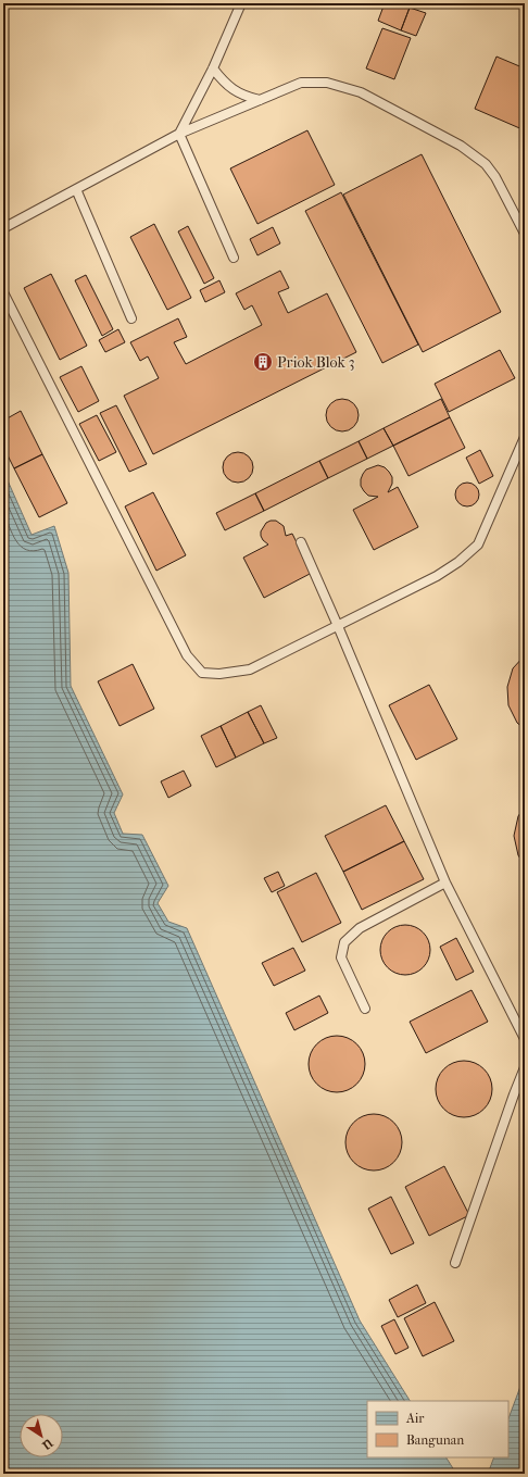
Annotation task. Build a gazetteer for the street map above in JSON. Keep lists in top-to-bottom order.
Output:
{
  "places": {
    "building": ["Priok Blok 3"]
  },
  "legend": ["Air", "Bangunan"],
  "north": "bottom right"
}
